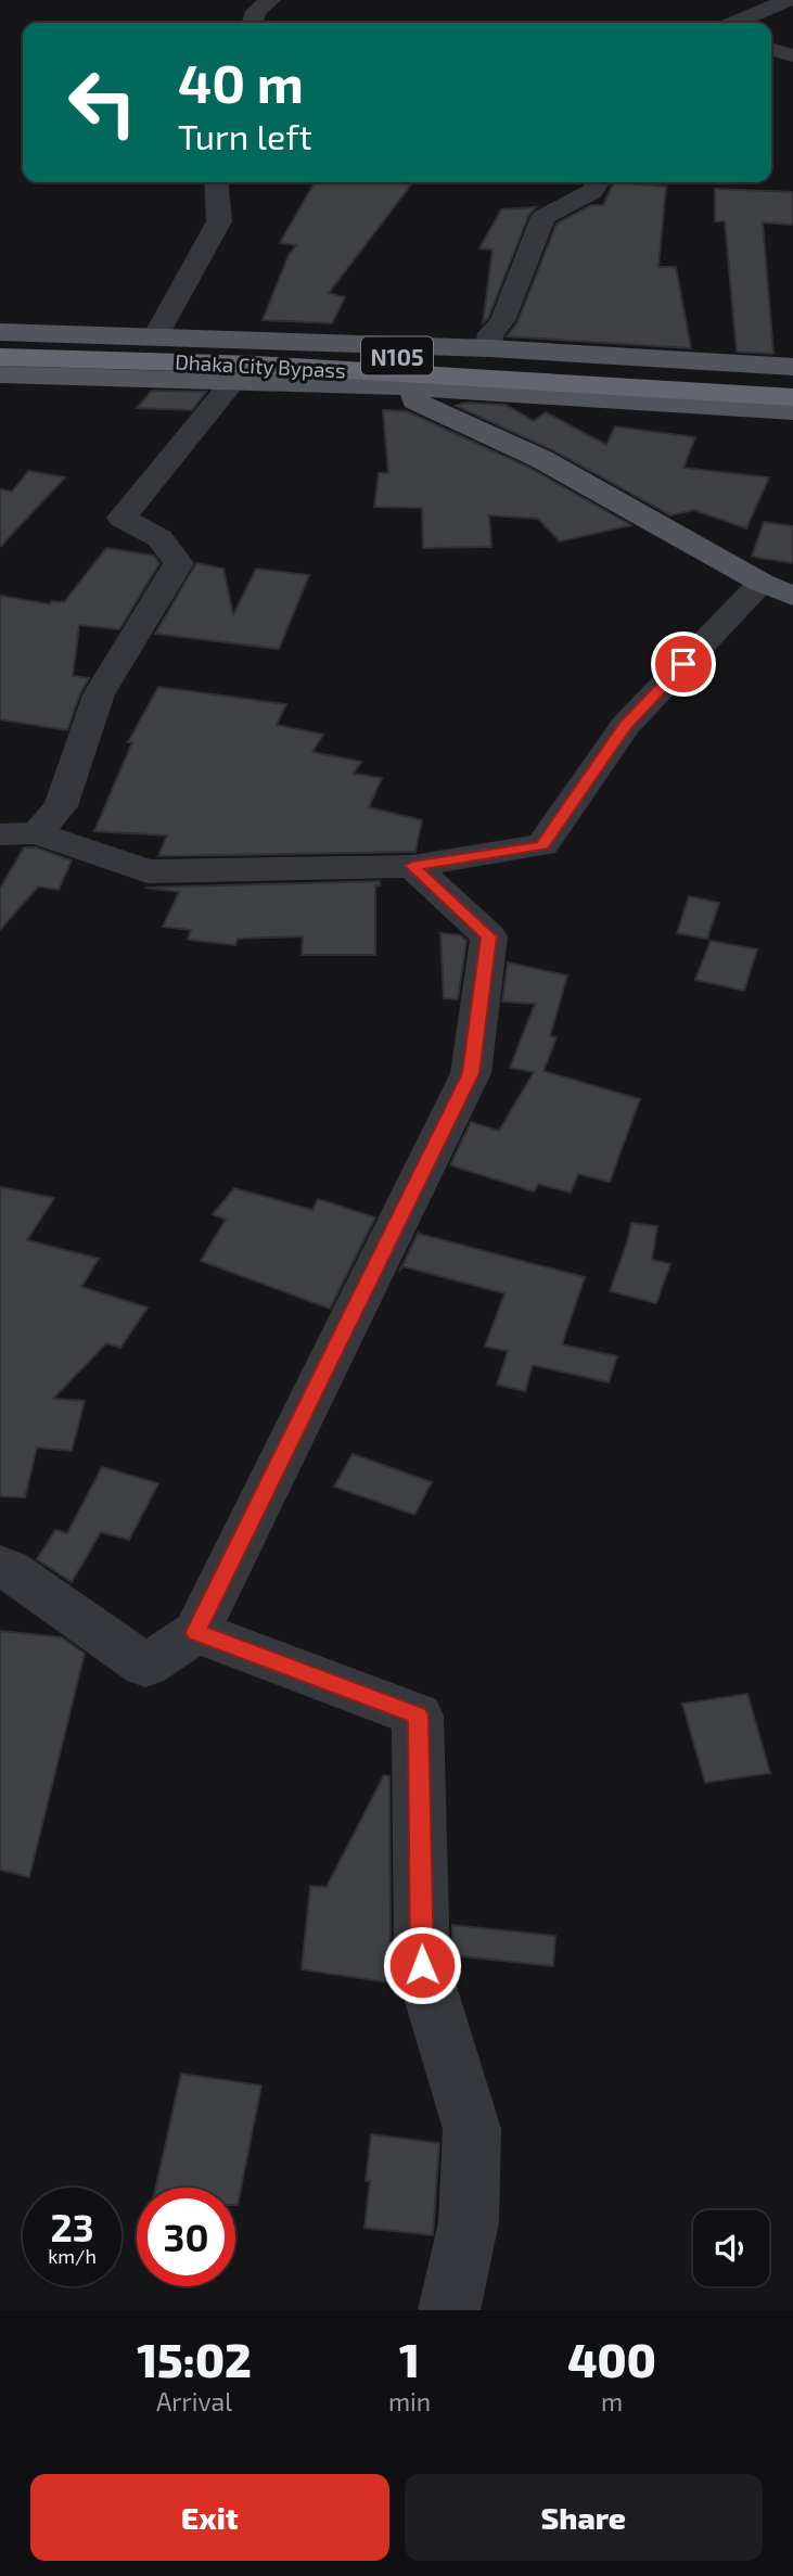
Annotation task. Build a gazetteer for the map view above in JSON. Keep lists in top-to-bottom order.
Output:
{
  "streets": {
    "highway": ["N105", "Dhaka City Bypass"]
  },
  "page": {
    "turn": ["40 m", "Turn left"],
    "speed": "23 km/h",
    "limit": "30",
    "eta": [
      "15:02",
      "Arrival",
      "1",
      "min",
      "400",
      "m"
    ],
    "buttons": ["Exit", "Share"]
  }
}
